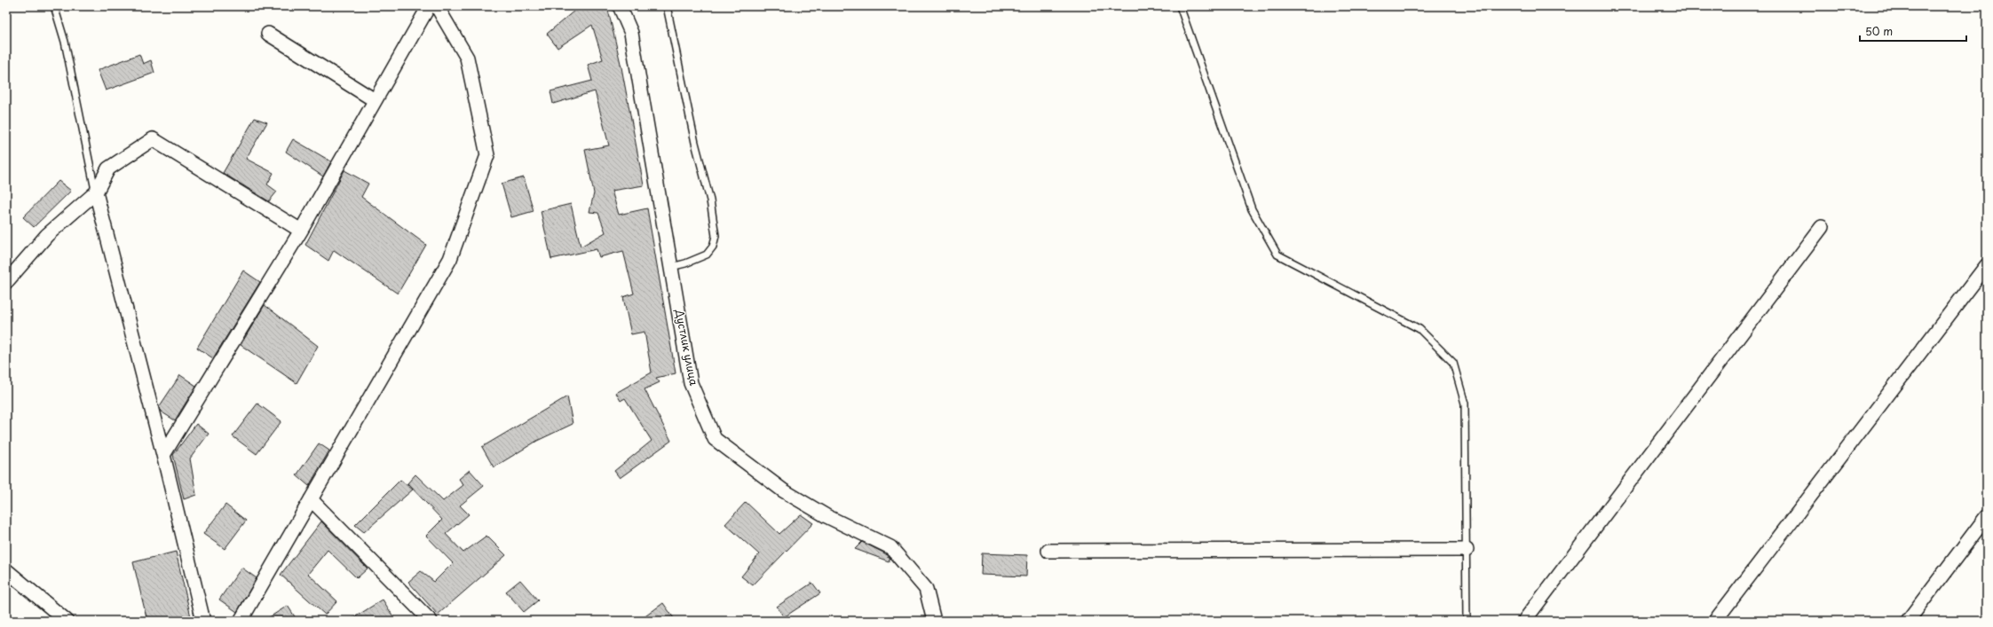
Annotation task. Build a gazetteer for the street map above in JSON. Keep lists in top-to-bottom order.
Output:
{
  "streets": {
    "street": ["Дустлик улица"]
  },
  "scale_bar": "50 m"
}
